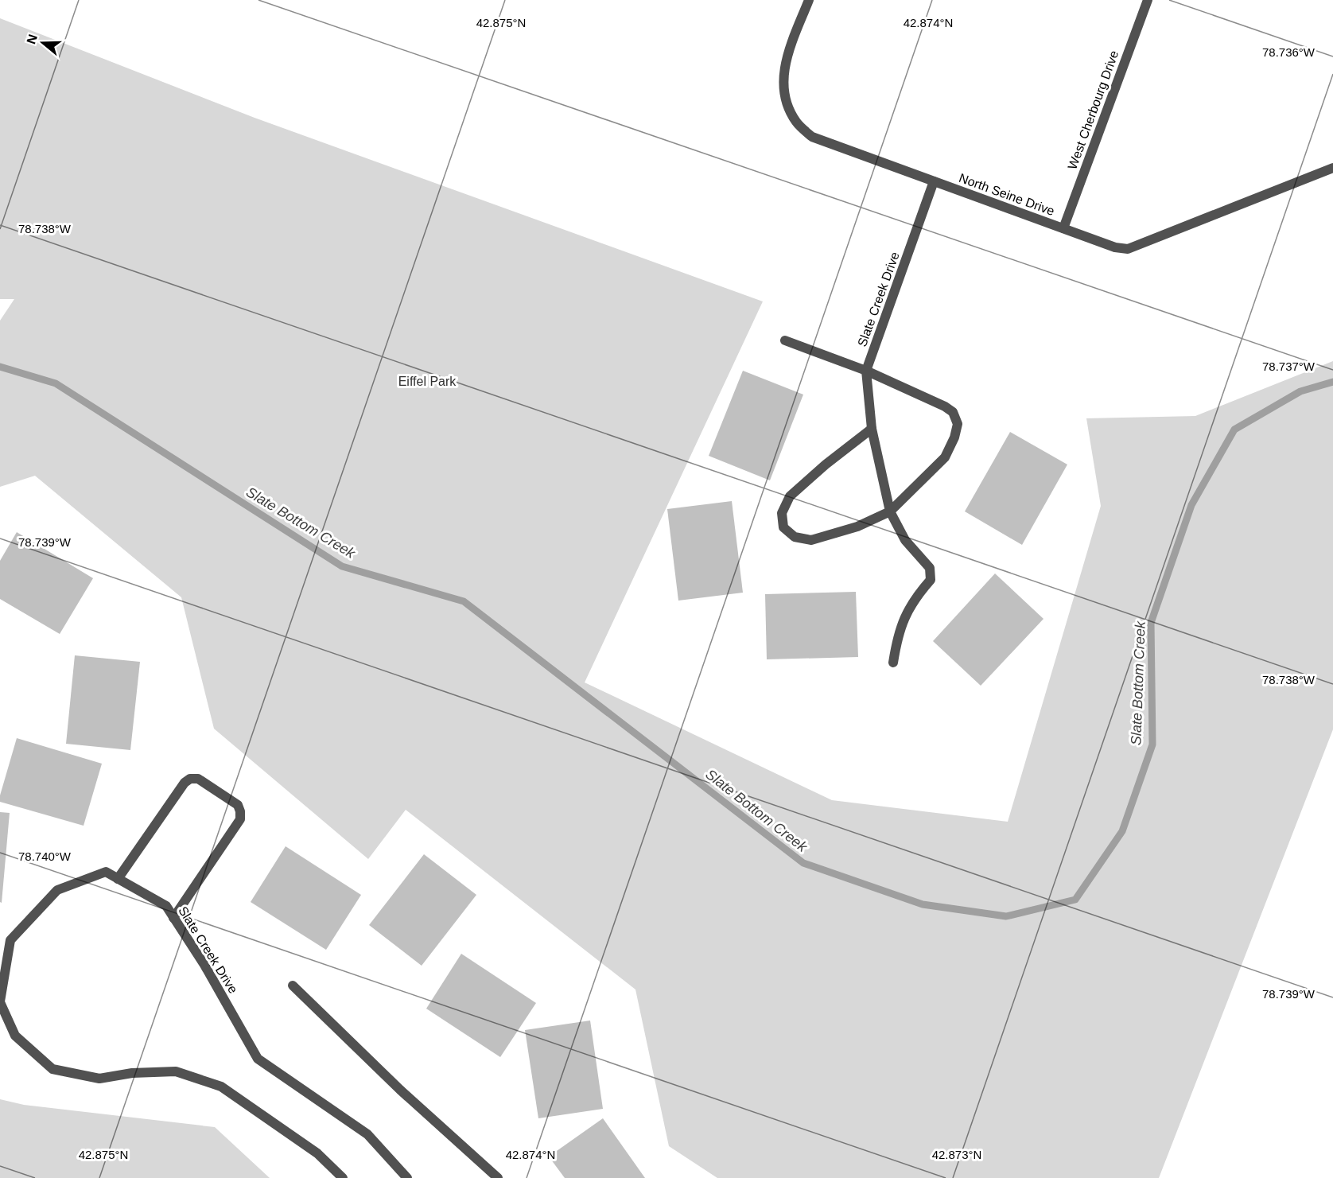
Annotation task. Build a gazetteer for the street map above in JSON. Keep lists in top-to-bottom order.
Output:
{
  "streets": {
    "street": ["West Cherbourg Drive", "North Seine Drive", "Slate Creek Drive"]
  },
  "crossings": [
    ["West Cherbourg Drive", "North Seine Drive"],
    ["North Seine Drive", "Slate Creek Drive"]
  ],
  "water": ["Slate Bottom Creek"],
  "parks": ["Eiffel Park"],
  "north": "left",
  "coordinates": [
    "42.875°N",
    "42.874°N",
    "78.736°W",
    "78.738°W",
    "78.737°W",
    "78.739°W",
    "78.740°W",
    "42.873°N"
  ]
}
